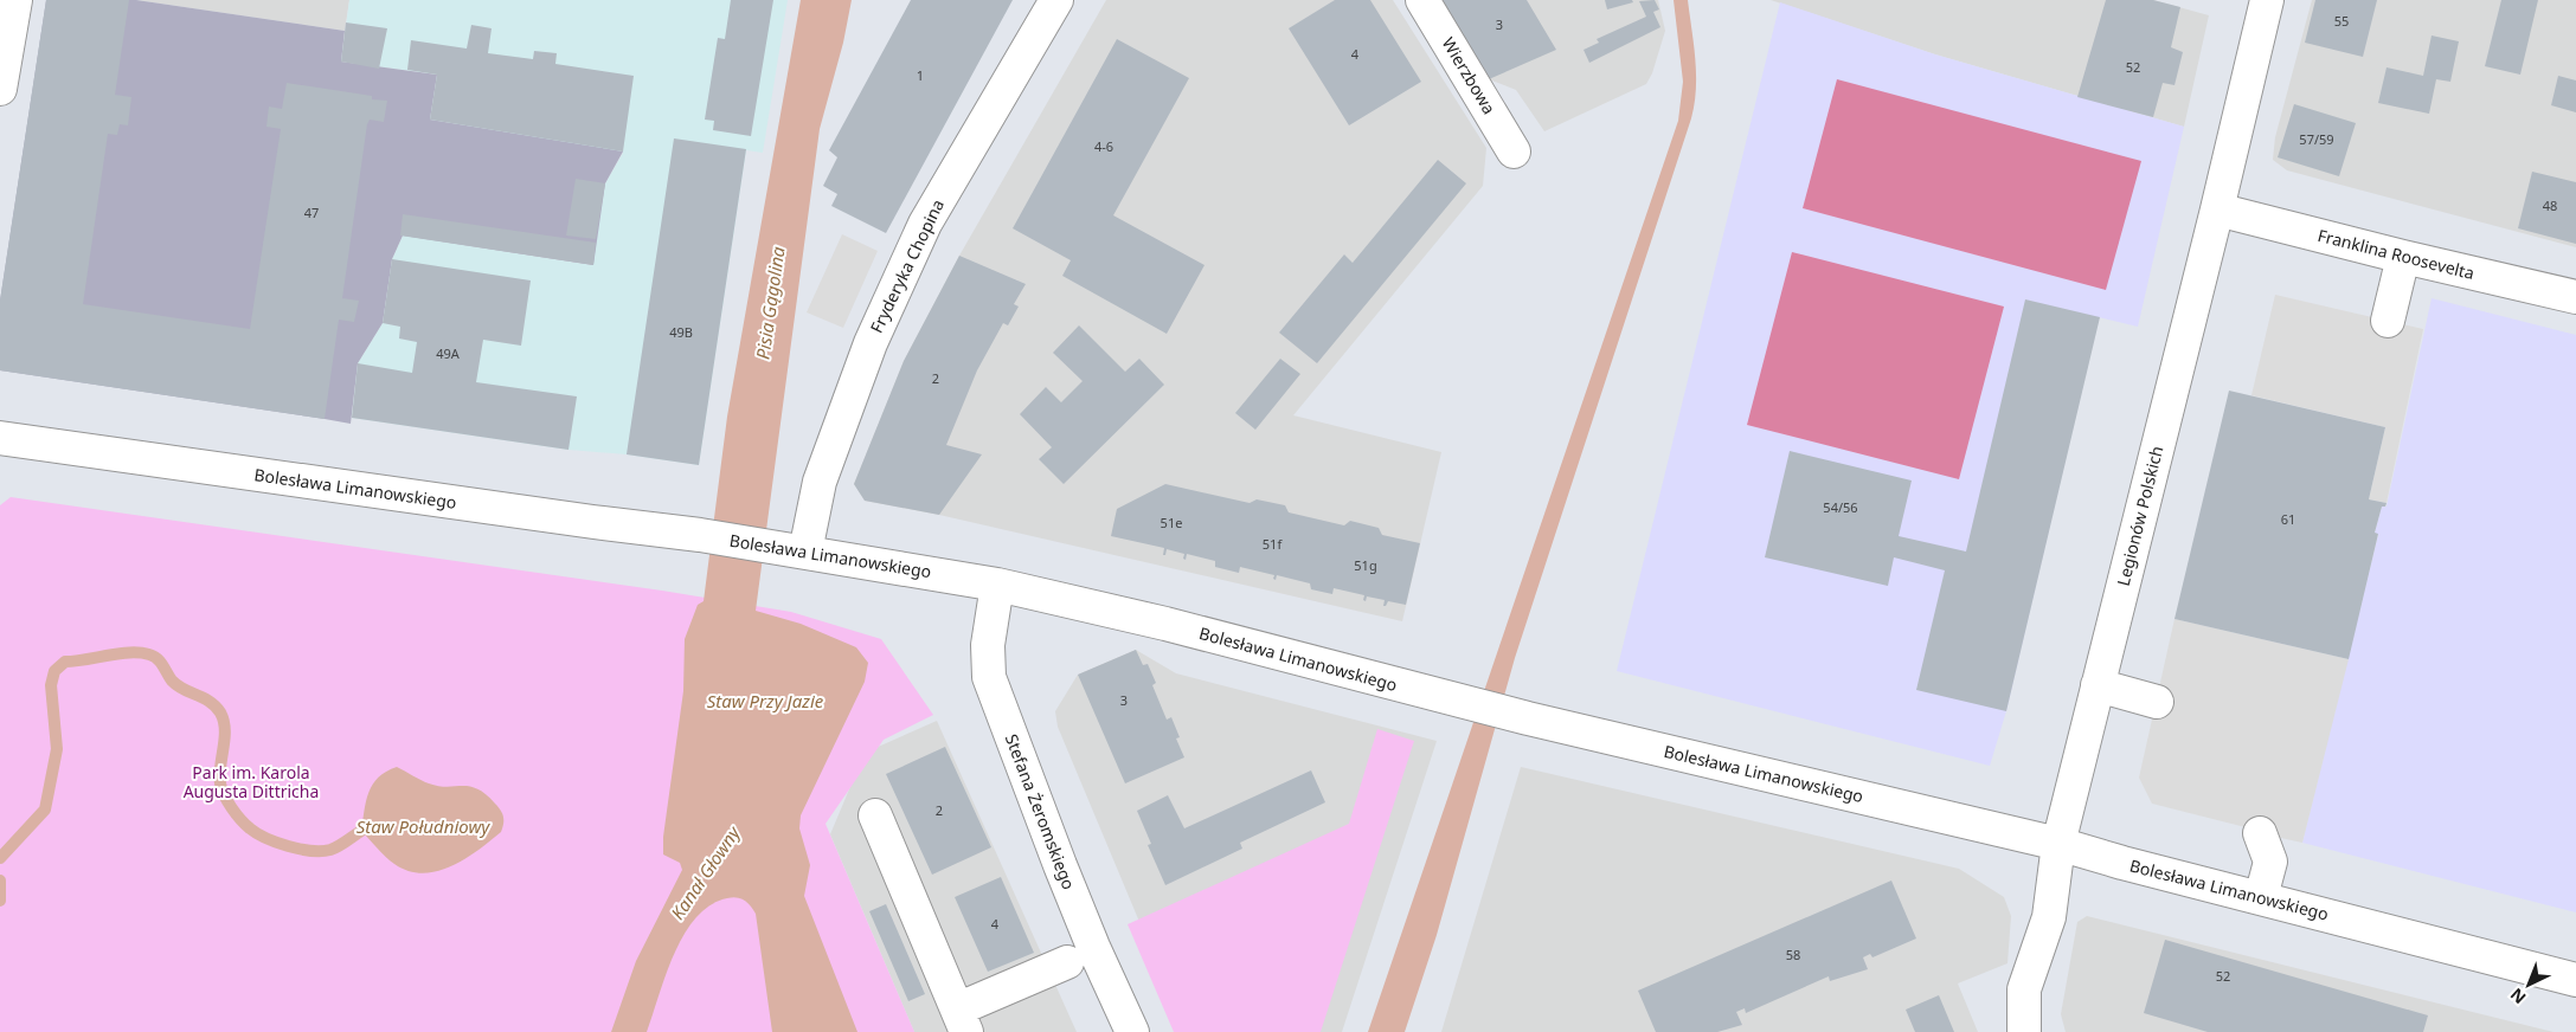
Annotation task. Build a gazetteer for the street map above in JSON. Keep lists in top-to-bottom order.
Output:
{
  "streets": {
    "street": [
      "Wierzbowa",
      "Franklina Roosevelta",
      "Fryderyka Chopina",
      "Bolesława Limanowskiego",
      "Legionów Polskich",
      "Stefana Żeromskiego"
    ]
  },
  "crossings": [
    ["Franklina Roosevelta", "Legionów Polskich"],
    ["Fryderyka Chopina", "Bolesława Limanowskiego"],
    ["Bolesława Limanowskiego", "Legionów Polskich"],
    ["Bolesława Limanowskiego", "Stefana Żeromskiego"]
  ],
  "water": [
    "Pisia Gągolina",
    "Staw Przy Jazie",
    "Staw Południowy",
    "Kanał Głowny"
  ],
  "parks": ["Park im. Karola Augusta Dittricha"],
  "house_numbers": [
    "55",
    "3",
    "4",
    "52",
    "1",
    "57/59",
    "4-6",
    "48",
    "47",
    "49B",
    "49A",
    "2",
    "54/56",
    "61",
    "51e",
    "51f",
    "51g",
    "3",
    "2",
    "4",
    "58",
    "52"
  ],
  "north": "bottom left"
}
